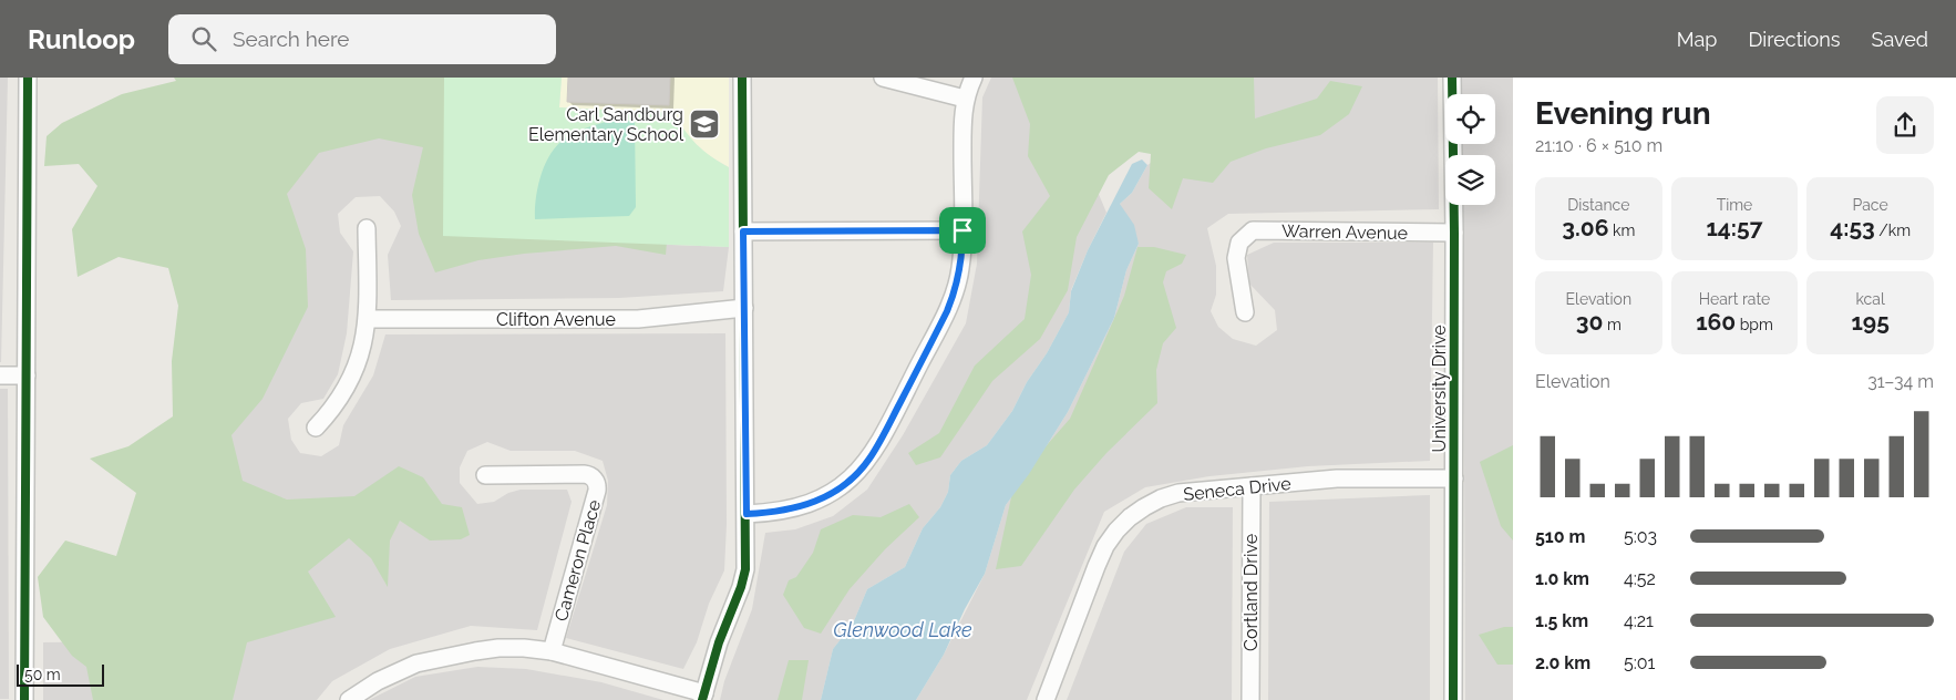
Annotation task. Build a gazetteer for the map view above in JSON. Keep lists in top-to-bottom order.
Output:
{
  "streets": {
    "street": [
      "Warren Avenue",
      "Clifton Avenue",
      "University Drive",
      "Seneca Drive",
      "Cameron Place",
      "Cortland Drive"
    ]
  },
  "crossings": [
    ["Warren Avenue", "University Drive"],
    ["University Drive", "Seneca Drive"],
    ["Seneca Drive", "Cortland Drive"]
  ],
  "water": ["Glenwood Lake"],
  "places": {
    "school or university": ["Carl Sandburg Elementary School"]
  },
  "scale_bar": "50 m",
  "page": {
    "header": "Runloop",
    "search": "Search here",
    "nav": ["Map", "Directions", "Saved"],
    "heading": ["Evening run", "21:10 · 6 × 510 m"],
    "stats": [
      ["Distance", "3.06 km"],
      ["Time", "14:57"],
      ["Pace", "4:53 /km"],
      ["Elevation", "30 m"],
      ["Heart rate", "160 bpm"],
      ["kcal", "195"]
    ],
    "chart": ["Elevation", "31–34 m"],
    "list": [
      {
        "name": "510 m",
        "note": "5:03"
      },
      {
        "name": "1.0 km",
        "note": "4:52"
      },
      {
        "name": "1.5 km",
        "note": "4:21"
      },
      {
        "name": "2.0 km",
        "note": "5:01"
      }
    ],
    "scale": "50 m"
  }
}
